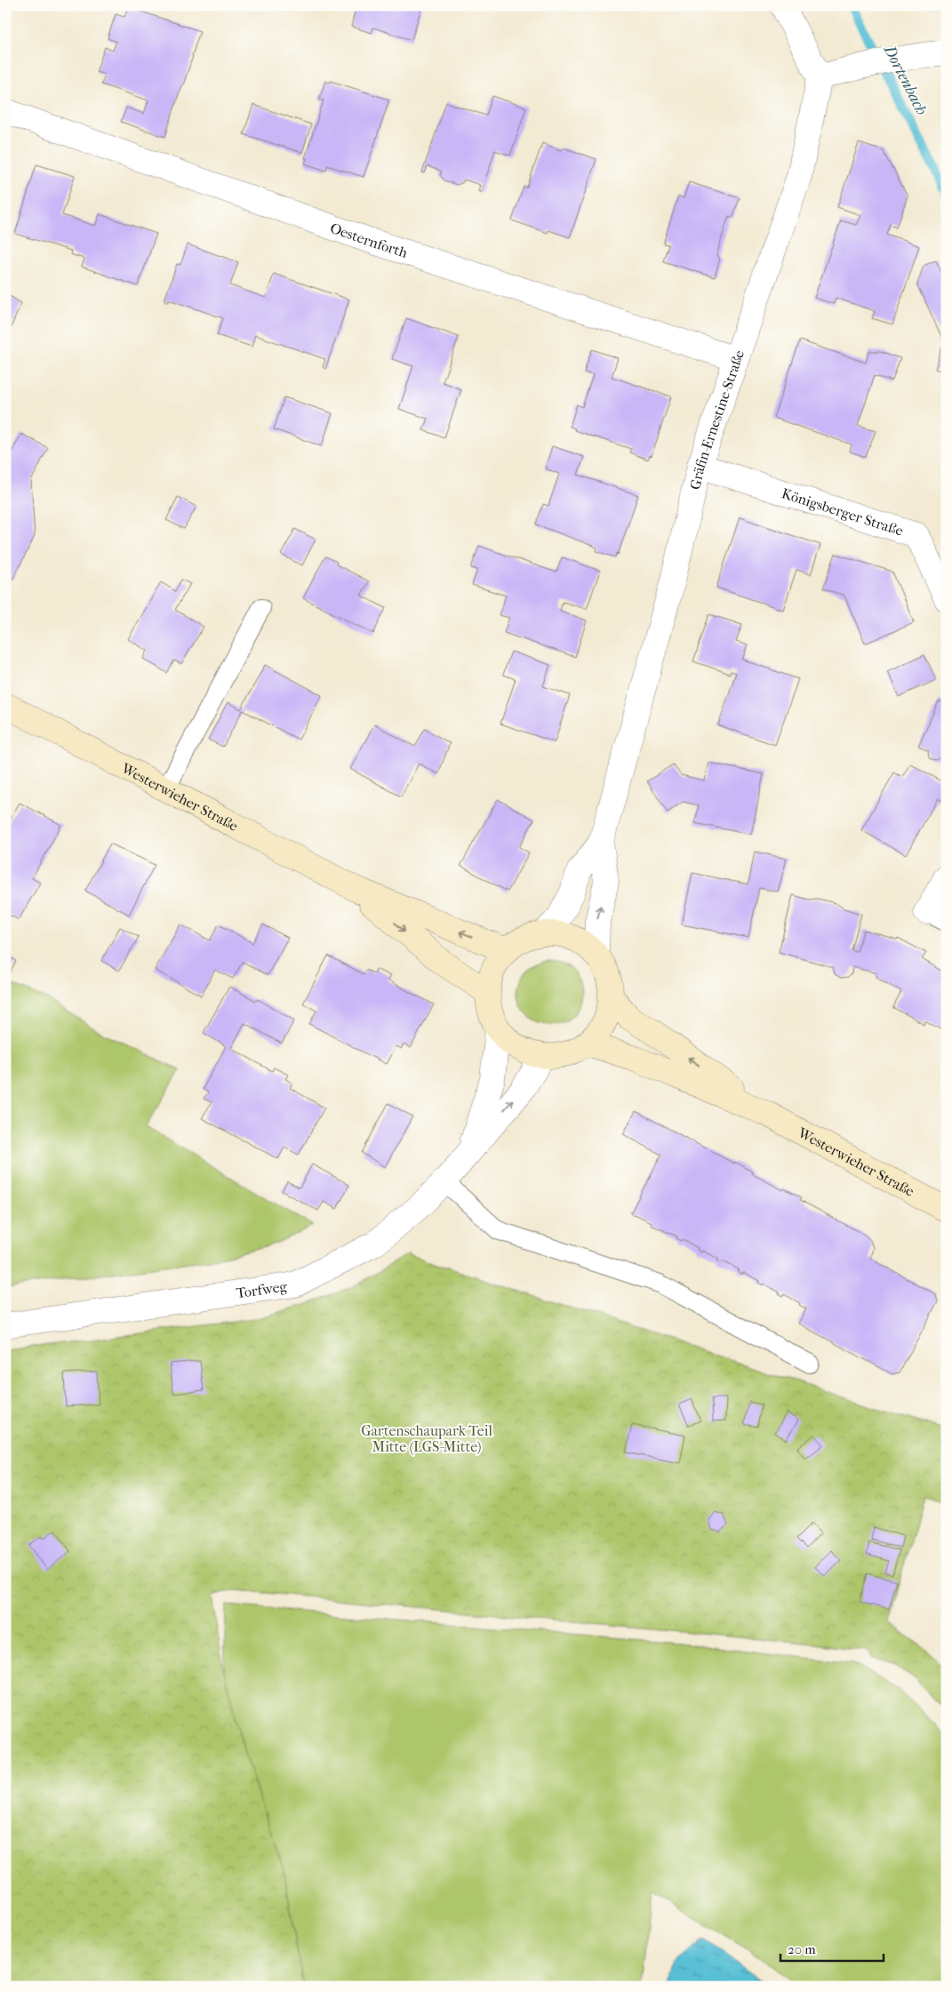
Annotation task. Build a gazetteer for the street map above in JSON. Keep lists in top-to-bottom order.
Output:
{
  "streets": {
    "main road": ["Westerwieher Straße"],
    "street": [
      "Oesternforth",
      "Gräfin-Ernestine-Straße",
      "Königsberger Straße",
      "Torfweg"
    ]
  },
  "crossings": [
    ["Oesternforth", "Gräfin-Ernestine-Straße"],
    ["Gräfin-Ernestine-Straße", "Königsberger Straße"],
    ["Gräfin-Ernestine-Straße", "Westerwieher Straße"],
    ["Gräfin-Ernestine-Straße", "Torfweg"],
    ["Westerwieher Straße", "Torfweg"]
  ],
  "water": ["Dortenbach"],
  "parks": ["Gartenschaupark Teil Mitte (LGS-Mitte)"],
  "scale_bar": "20 m"
}
